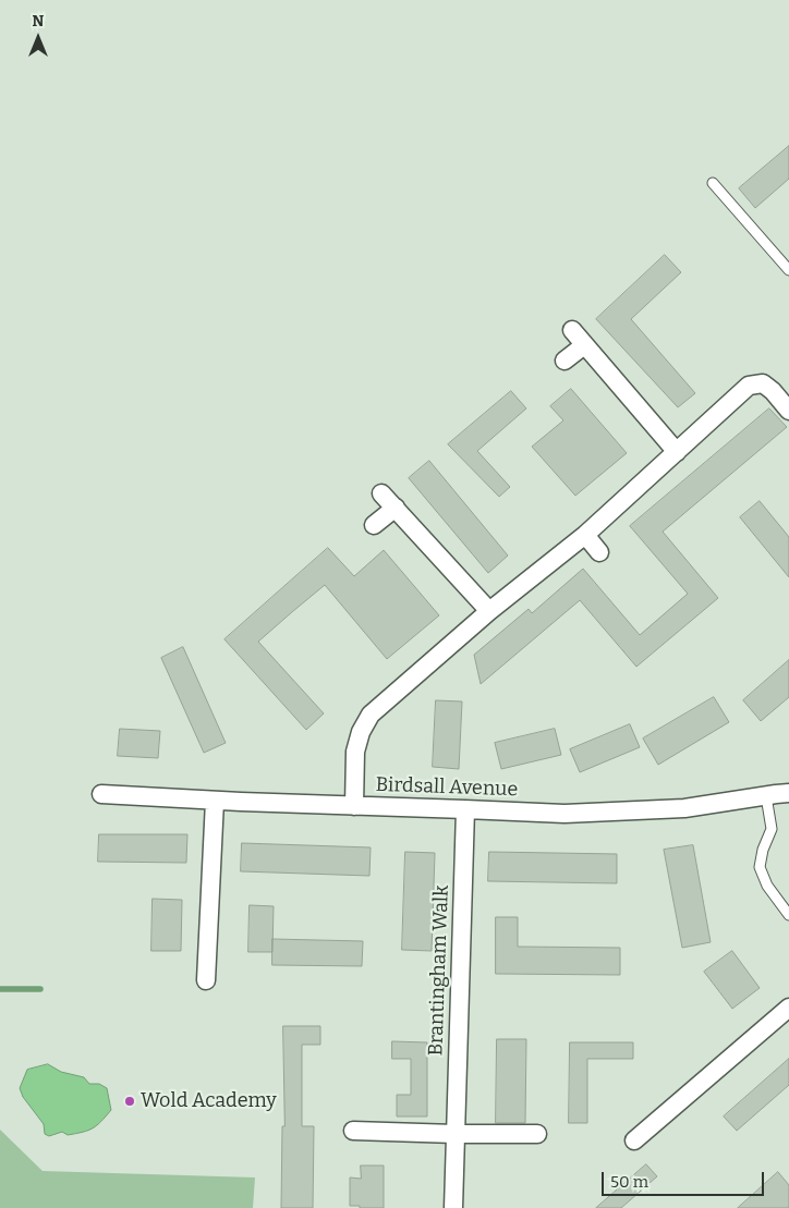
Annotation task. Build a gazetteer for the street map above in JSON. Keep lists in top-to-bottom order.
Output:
{
  "streets": {
    "street": ["Birdsall Avenue", "Brantingham Walk"]
  },
  "crossings": [
    ["Birdsall Avenue", "Brantingham Walk"]
  ],
  "places": ["Wold Academy"],
  "scale_bar": "50 m",
  "north": "top"
}
